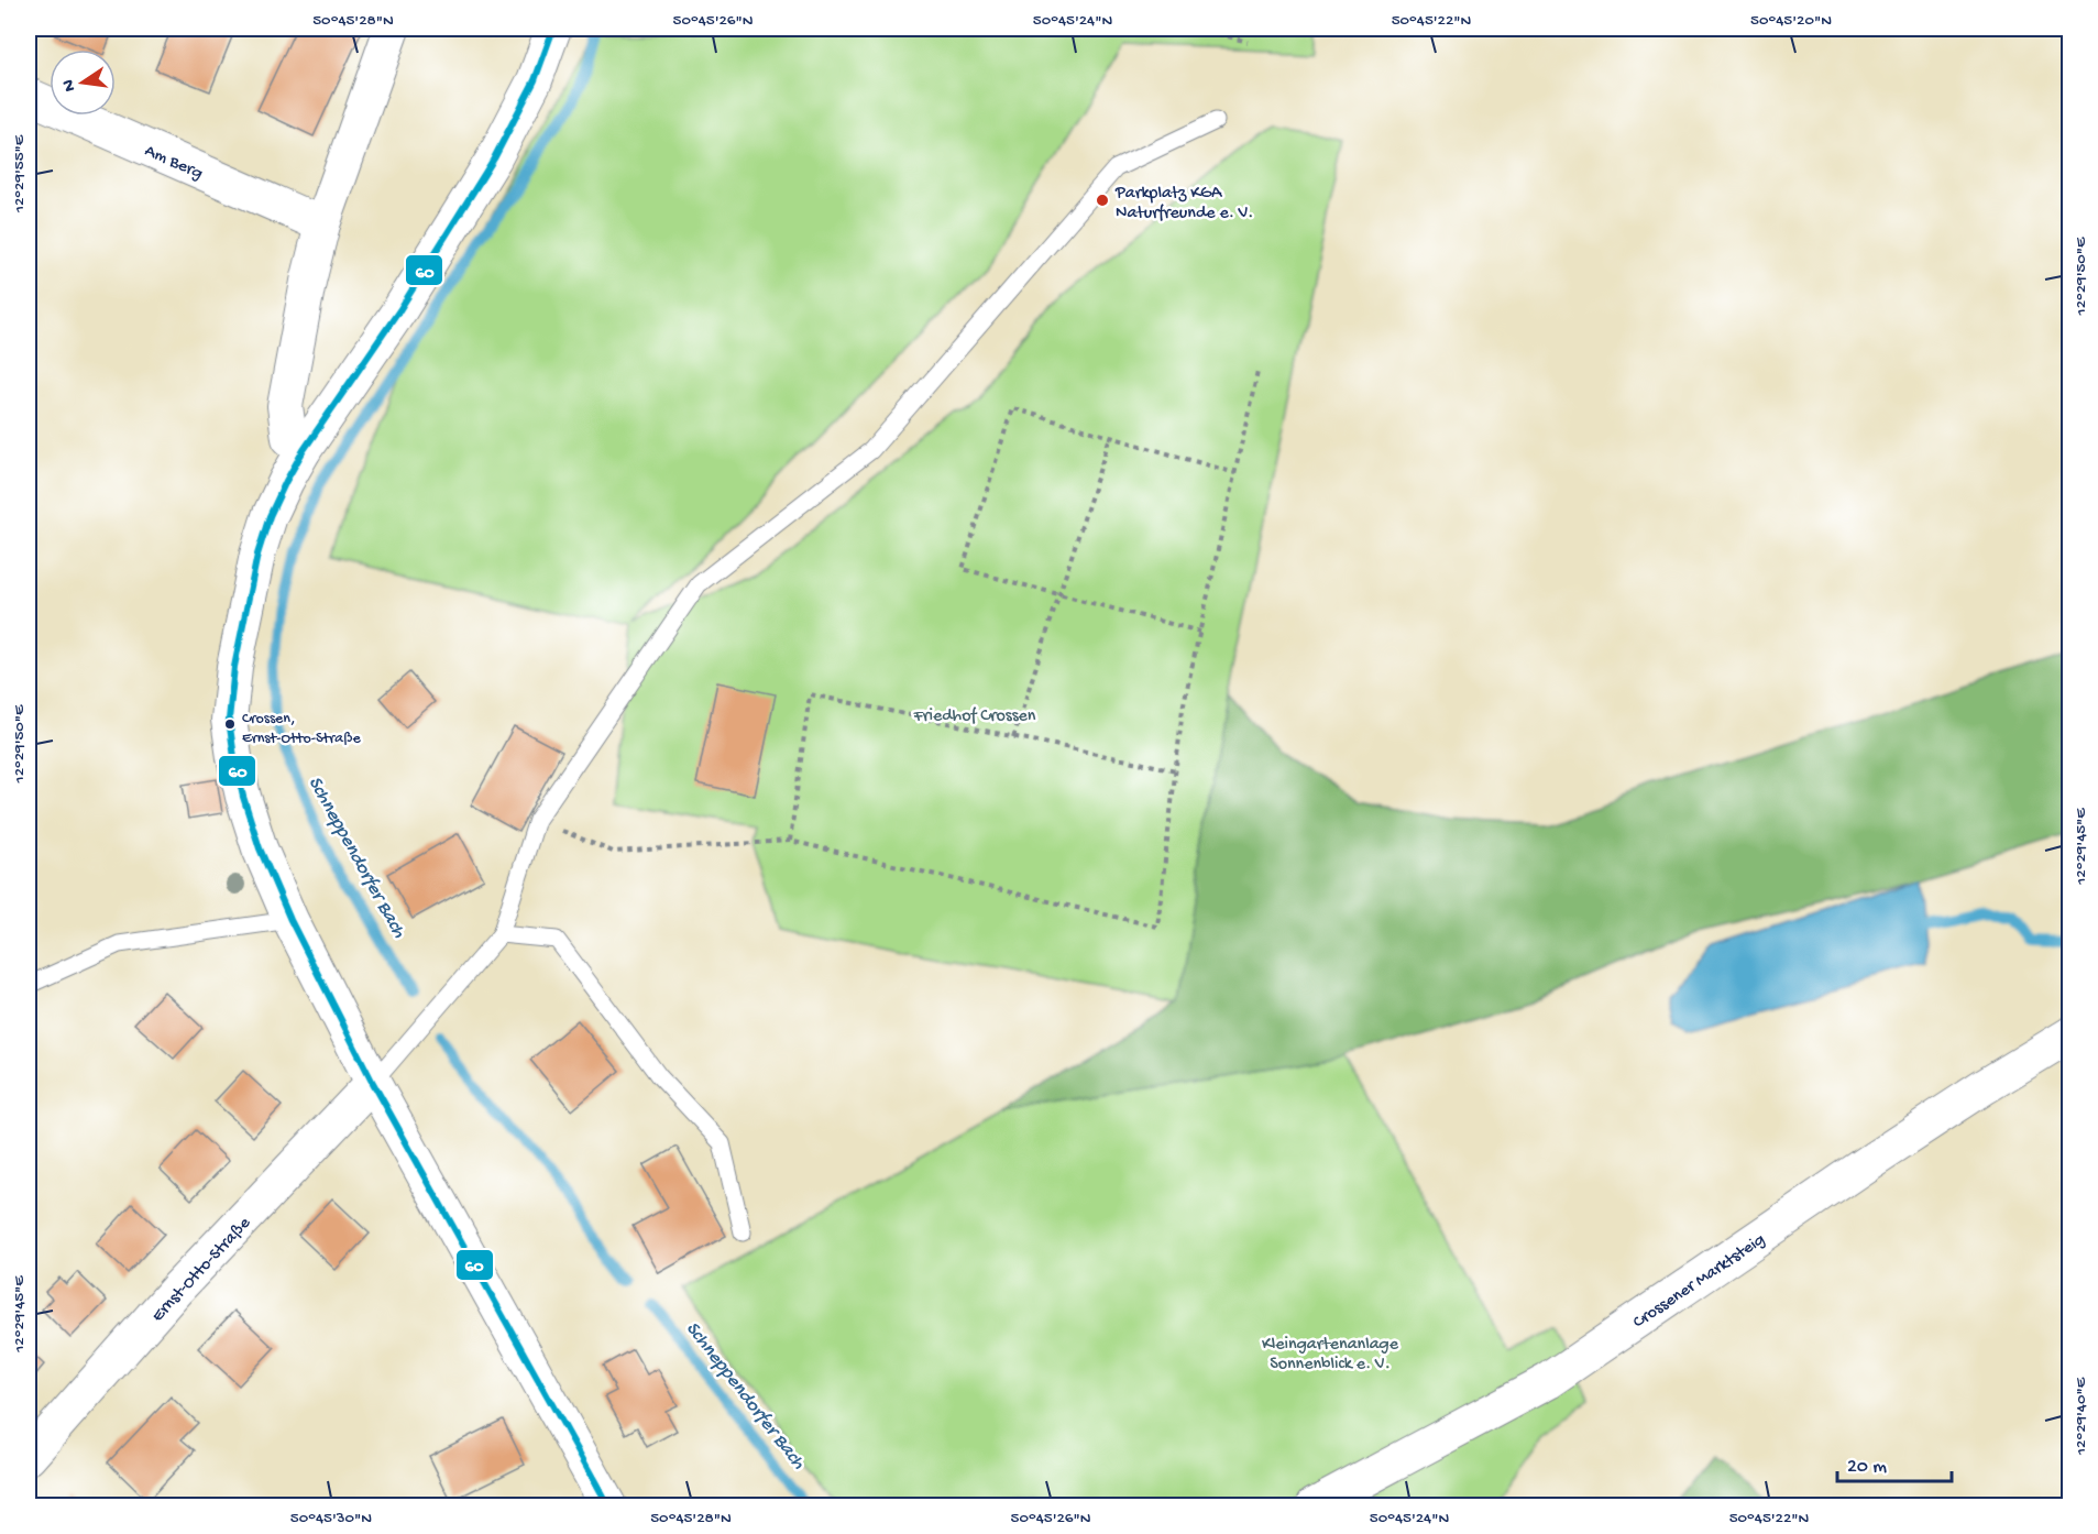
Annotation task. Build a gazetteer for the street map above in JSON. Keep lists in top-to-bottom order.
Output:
{
  "streets": {
    "street": ["Am Berg", "Ernst-Otto-Straße", "Crossener Marktsteig"]
  },
  "water": ["Schneppendorfer Bach"],
  "parks": ["Friedhof Crossen", "Kleingartenanlage Sonnenblick e. V."],
  "places": ["Parkplatz KGA Naturfreunde e. V.", "Crossen, Ernst-Otto-Straße"],
  "lines": ["transit line 60"],
  "scale_bar": "20 m",
  "north": "left",
  "coordinates": [
    "50°45'28\"N",
    "50°45'26\"N",
    "50°45'24\"N",
    "50°45'22\"N",
    "50°45'20\"N",
    "12°29'55\"E",
    "12°29'50\"E",
    "12°29'45\"E",
    "12°29'40\"E",
    "50°45'30\"N"
  ]
}
